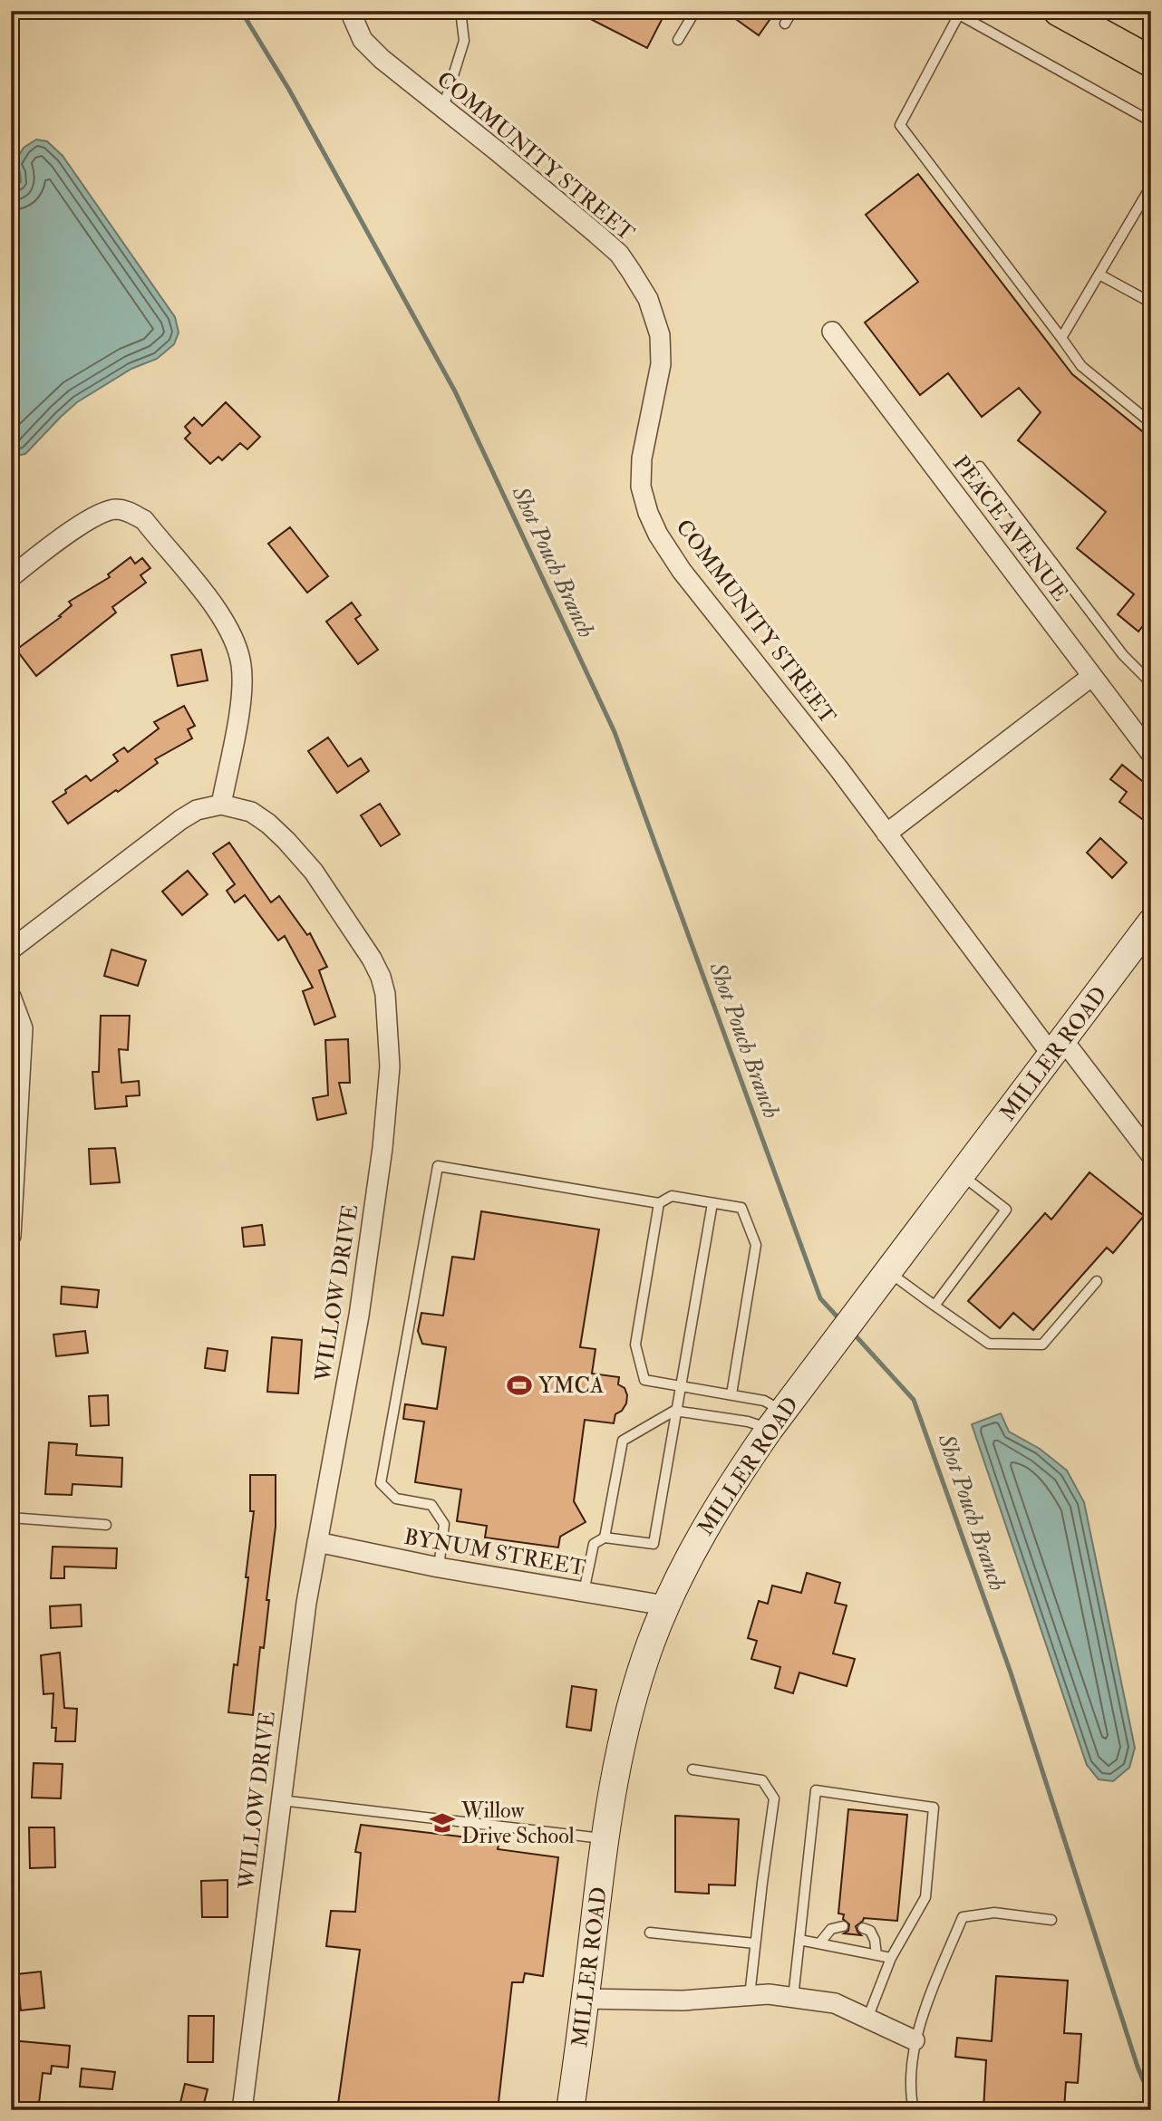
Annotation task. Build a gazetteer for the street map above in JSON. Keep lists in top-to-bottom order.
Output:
{
  "streets": {
    "main road": ["MILLER ROAD"],
    "street": [
      "COMMUNITY STREET",
      "PEACE AVENUE",
      "WILLOW DRIVE",
      "BYNUM STREET"
    ]
  },
  "crossings": [
    ["COMMUNITY STREET", "MILLER ROAD"],
    ["MILLER ROAD", "BYNUM STREET"],
    ["WILLOW DRIVE", "BYNUM STREET"]
  ],
  "water": ["Shot Pouch Branch"],
  "places": {
    "sports": ["YMCA"],
    "school or university": ["Willow Drive School"]
  }
}
